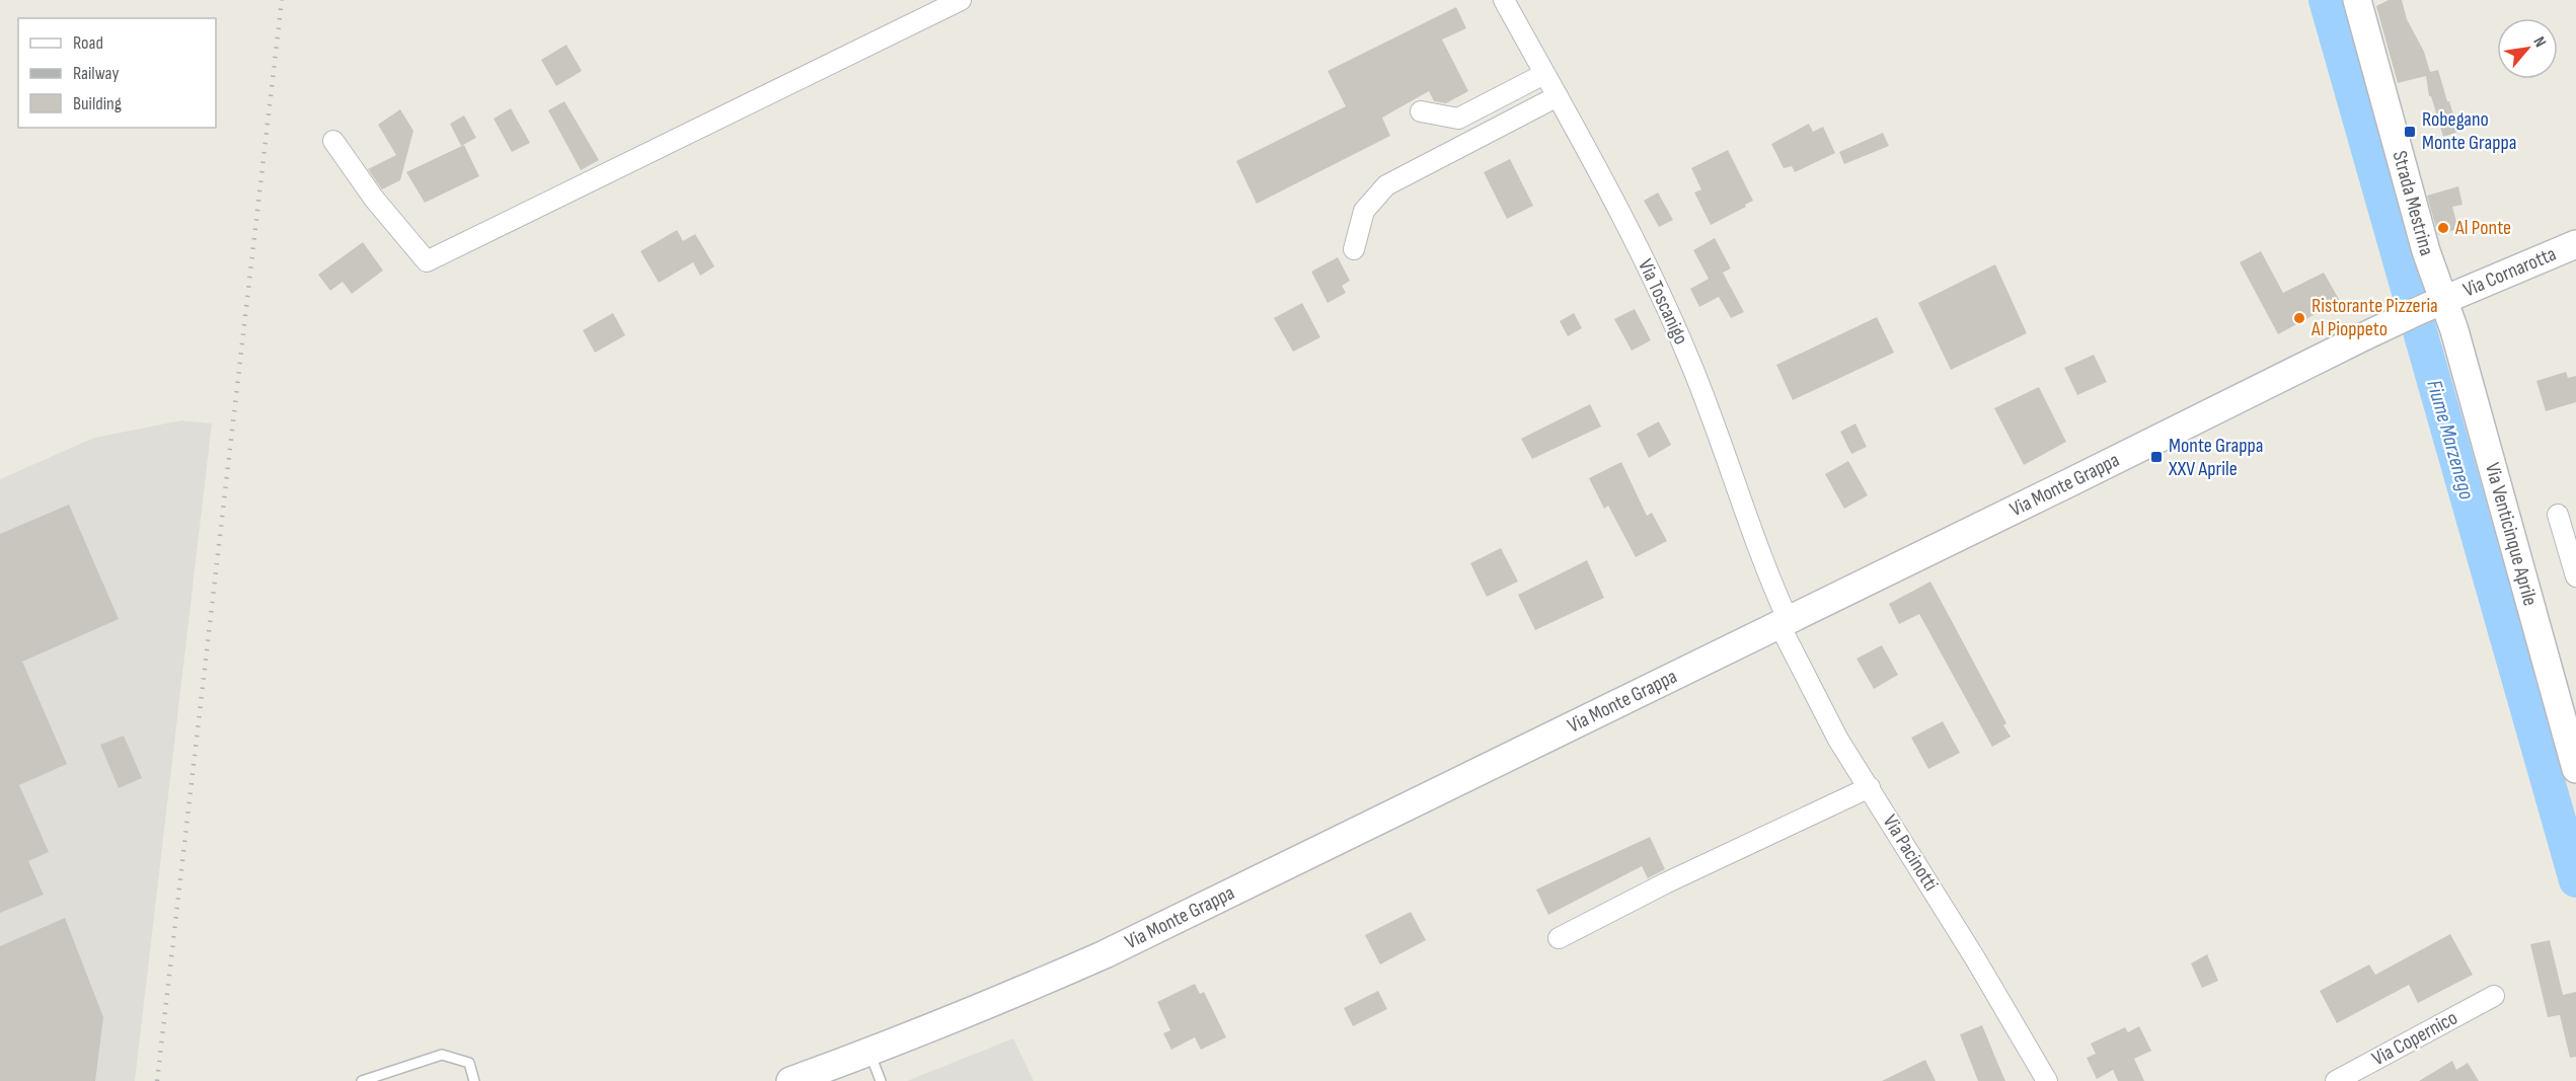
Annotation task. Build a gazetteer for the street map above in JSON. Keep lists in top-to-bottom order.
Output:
{
  "streets": {
    "street": [
      "Strada Mestrina",
      "Via Cornarotta",
      "Via Toscanigo",
      "Via Monte Grappa",
      "Via Venticinque Aprile",
      "Via Pacinotti",
      "Via Copernico"
    ]
  },
  "crossings": [
    ["Strada Mestrina", "Via Cornarotta"],
    ["Strada Mestrina", "Via Monte Grappa"],
    ["Strada Mestrina", "Via Venticinque Aprile"],
    ["Via Cornarotta", "Via Monte Grappa"],
    ["Via Cornarotta", "Via Venticinque Aprile"],
    ["Via Toscanigo", "Via Monte Grappa"],
    ["Via Toscanigo", "Via Pacinotti"],
    ["Via Monte Grappa", "Via Venticinque Aprile"],
    ["Via Monte Grappa", "Via Pacinotti"]
  ],
  "water": ["Fiume Marzenego"],
  "places": {
    "transit": ["Robegano Monte Grappa", "Monte Grappa XXV Aprile"],
    "other": ["Al Ponte", "Ristorante Pizzeria Al Pioppeto"]
  },
  "legend": ["Road", "Railway", "Building"],
  "north": "top right"
}
